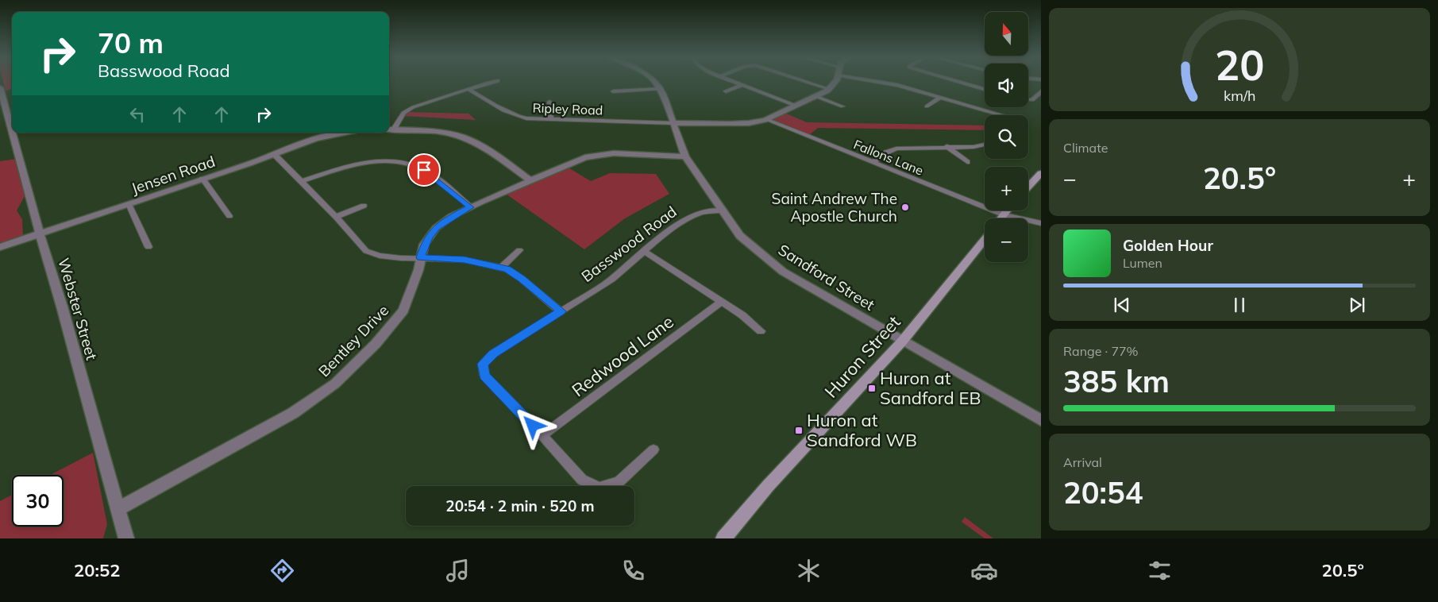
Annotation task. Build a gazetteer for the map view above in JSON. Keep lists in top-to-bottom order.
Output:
{
  "streets": {
    "main road": ["Huron Street"],
    "street": [
      "Ripley Road",
      "Fallons Lane",
      "Jensen Road",
      "Basswood Road",
      "Sandford Street",
      "Webster Street",
      "Bentley Drive",
      "Redwood Lane"
    ]
  },
  "crossings": [
    ["Ripley Road", "Sandford Street"],
    ["Jensen Road", "Webster Street"],
    ["Basswood Road", "Sandford Street"],
    ["Basswood Road", "Redwood Lane"],
    ["Sandford Street", "Bentley Drive"],
    ["Sandford Street", "Huron Street"],
    ["Webster Street", "Bentley Drive"]
  ],
  "places": {
    "other": ["Saint Andrew The Apostle Church"],
    "transit": ["Huron at Sandford EB", "Huron at Sandford WB"]
  },
  "north": "top",
  "page": {
    "map_buttons": ["+", "−"],
    "turn": ["70 m", "Basswood Road"],
    "tile": [
      "Climate",
      ["Range · 77%", "385 km"],
      ["Arrival", "20:54"]
    ],
    "heat": ["−", "20.5°", "+"],
    "song": ["Golden Hour", "Lumen"],
    "limit": "30",
    "trip": "20:54 · 2 min · 520 m",
    "tabs": ["20:52", "20.5°"],
    "gauge": ["20", "km/h"]
  }
}
